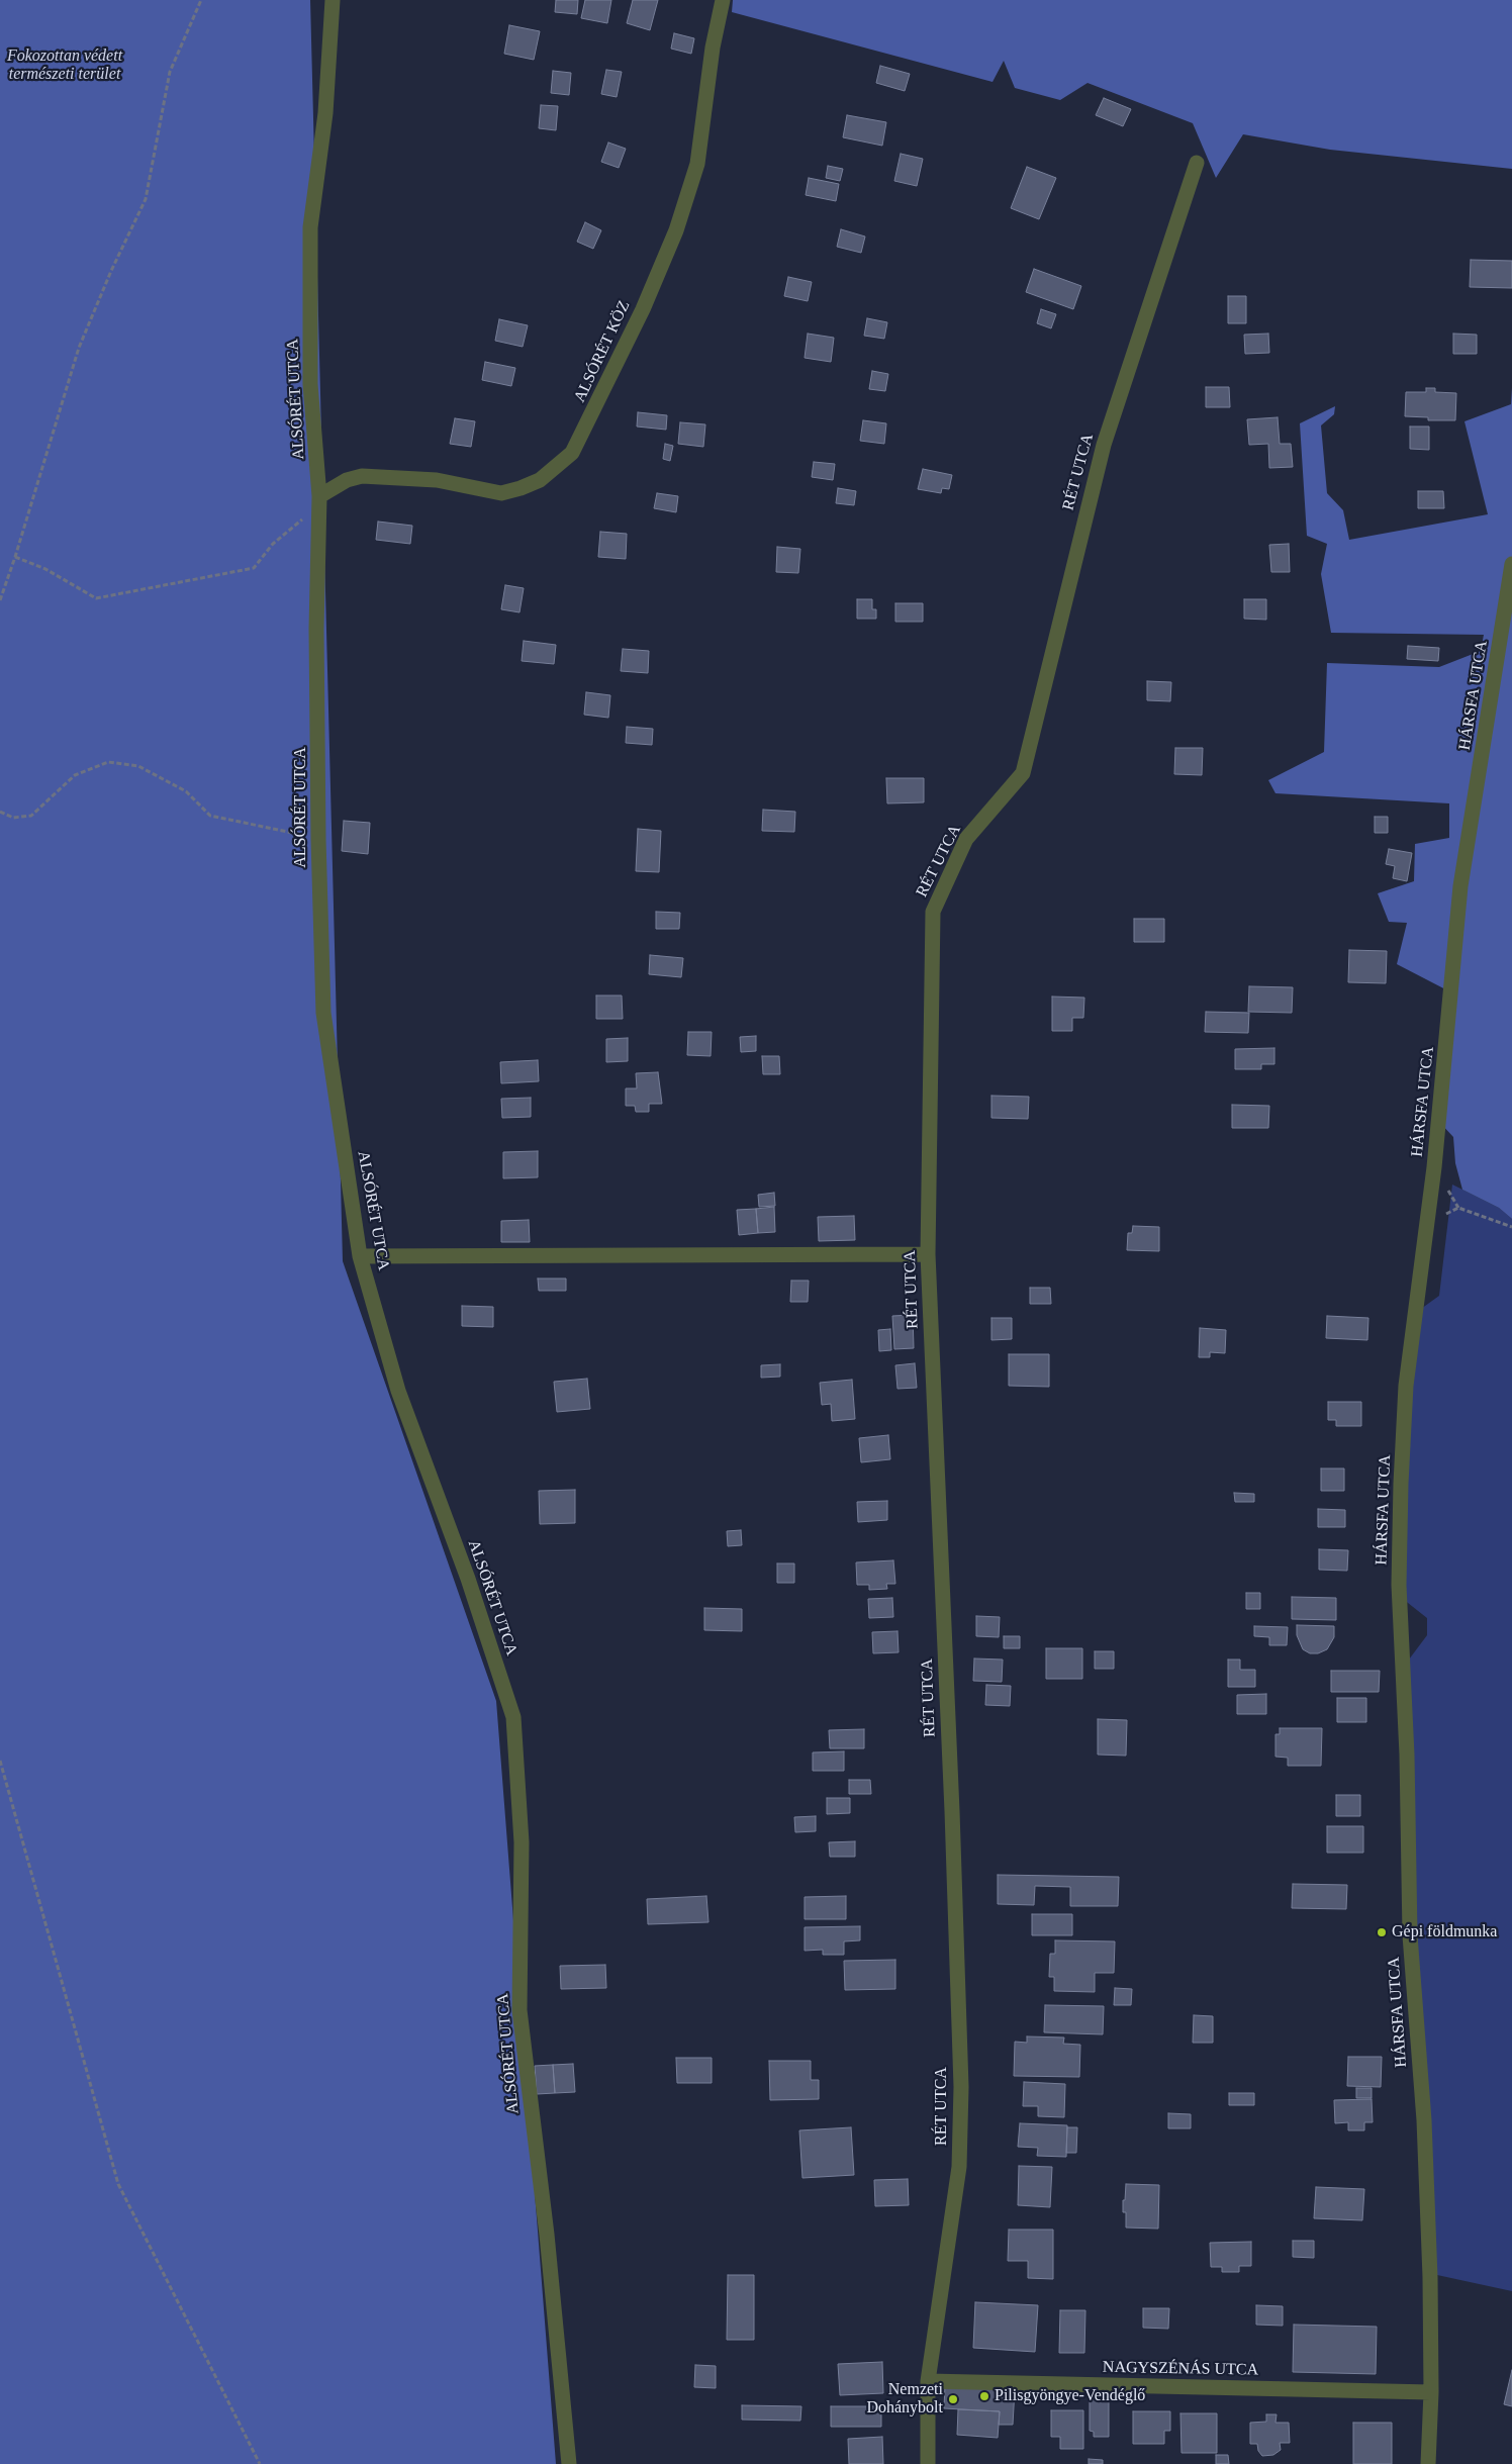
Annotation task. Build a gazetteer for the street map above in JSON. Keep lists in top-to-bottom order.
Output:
{
  "streets": {
    "street": [
      "ALSÓRÉT KÖZ",
      "ALSÓRÉT UTCA",
      "RÉT UTCA",
      "HÁRSFA UTCA",
      "NAGYSZÉNÁS UTCA"
    ]
  },
  "crossings": [
    ["ALSÓRÉT KÖZ", "ALSÓRÉT UTCA"],
    ["RÉT UTCA", "NAGYSZÉNÁS UTCA"],
    ["HÁRSFA UTCA", "NAGYSZÉNÁS UTCA"]
  ],
  "parks": ["Fokozottan védett természeti terület"],
  "places": ["Gépi földmunka", "Pilisgyöngye-Vendéglő", "Nemzeti Dohánybolt"]
}
